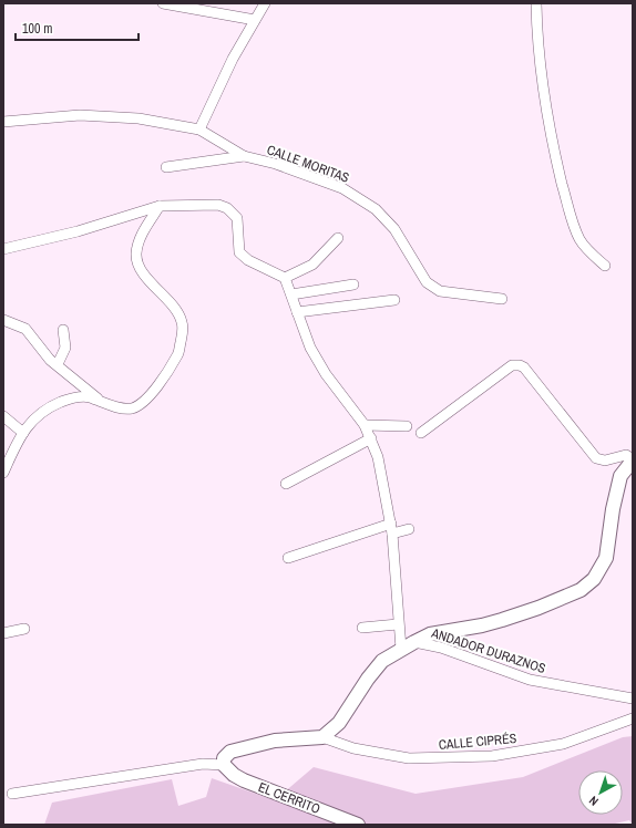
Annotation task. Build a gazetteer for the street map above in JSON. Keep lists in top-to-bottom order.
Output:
{
  "streets": {
    "main road": ["EL CERRITO"],
    "street": ["CALLE MORITAS", "ANDADOR DURAZNOS", "CALLE CIPRÉS"]
  },
  "scale_bar": "100 m",
  "north": "bottom left"
}
